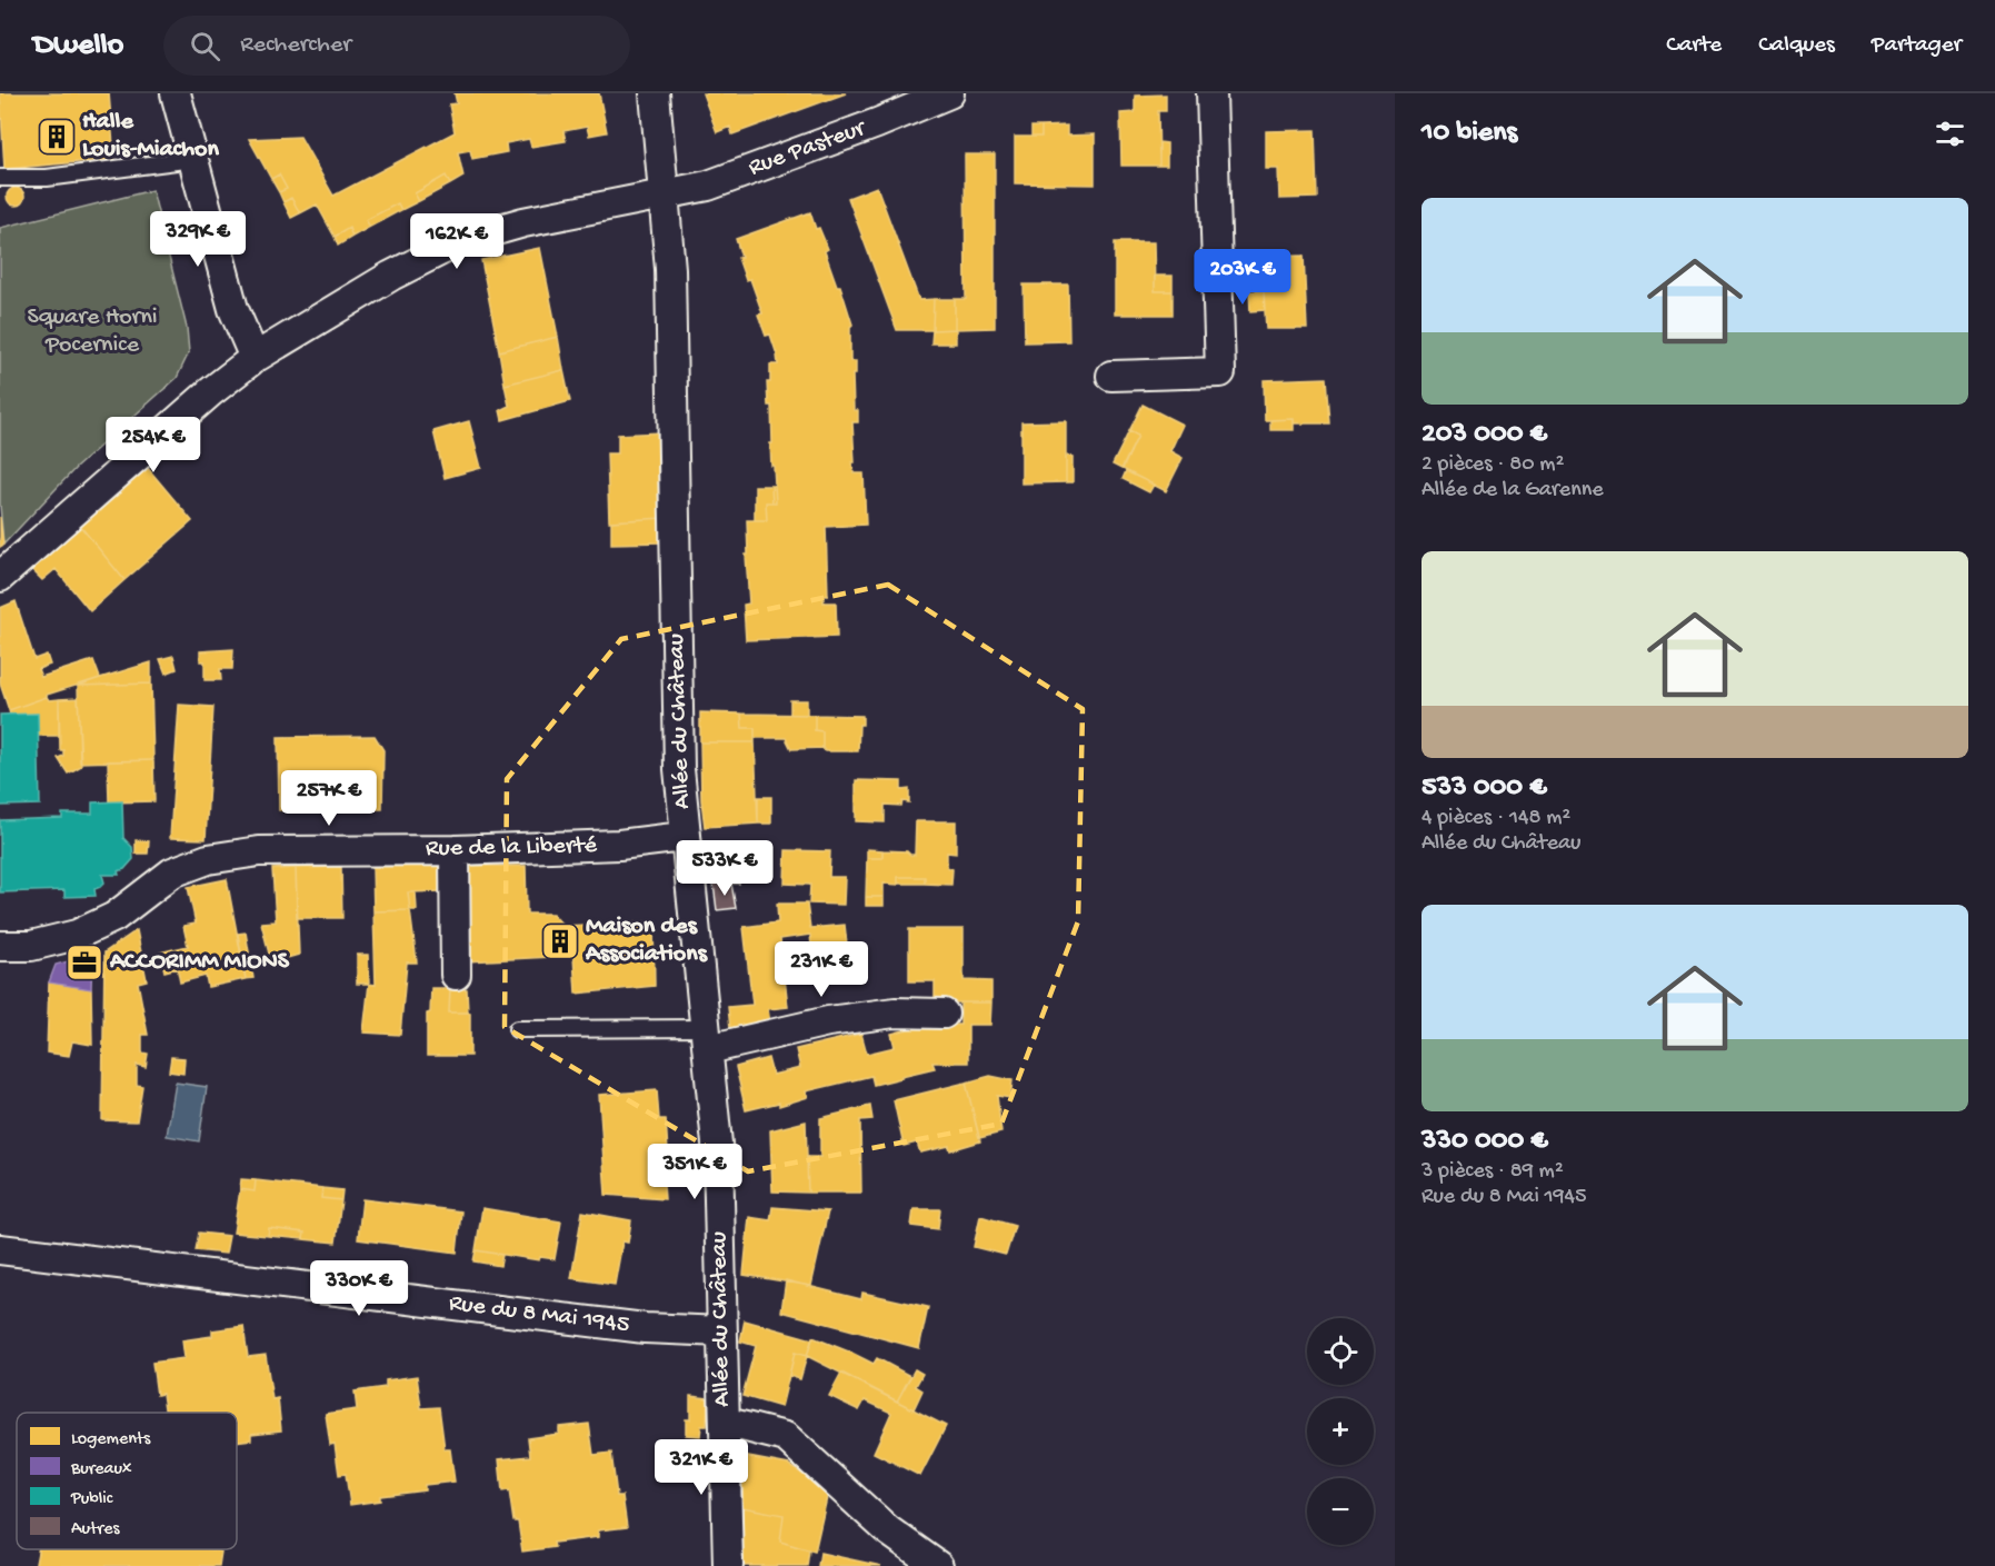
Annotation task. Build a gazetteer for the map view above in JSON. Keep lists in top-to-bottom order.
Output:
{
  "streets": {
    "street": [
      "Rue Pasteur",
      "Allée du Château",
      "Rue de la Liberté",
      "Rue du 8 Mai 1945"
    ]
  },
  "crossings": [
    ["Rue Pasteur", "Allée du Château"],
    ["Allée du Château", "Rue de la Liberté"],
    ["Allée du Château", "Rue du 8 Mai 1945"]
  ],
  "parks": ["Square Horni Pocernice"],
  "places": {
    "building": ["Halle Louis-Miachon", "Maison des Associations"],
    "office": ["ACCORIMM MIONS"]
  },
  "legend": [
    "Logements",
    "Bureaux",
    "Public",
    "Autres"
  ],
  "page": {
    "header": "Dwello",
    "search": "Rechercher",
    "nav": ["Carte", "Calques", "Partager"],
    "heading": "10 biens",
    "list": [
      {
        "name": "203 000 €",
        "note": "2 pièces · 80 m² · Allée de la Garenne"
      },
      {
        "name": "533 000 €",
        "note": "4 pièces · 148 m² · Allée du Château"
      },
      {
        "name": "330 000 €",
        "note": "3 pièces · 89 m² · Rue du 8 Mai 1945"
      }
    ],
    "price": [
      "329K €",
      "162K €",
      "203K €",
      "254K €",
      "257K €",
      "533K €",
      "231K €",
      "351K €",
      "330K €",
      "321K €"
    ],
    "map_buttons": ["+", "−"]
  }
}
